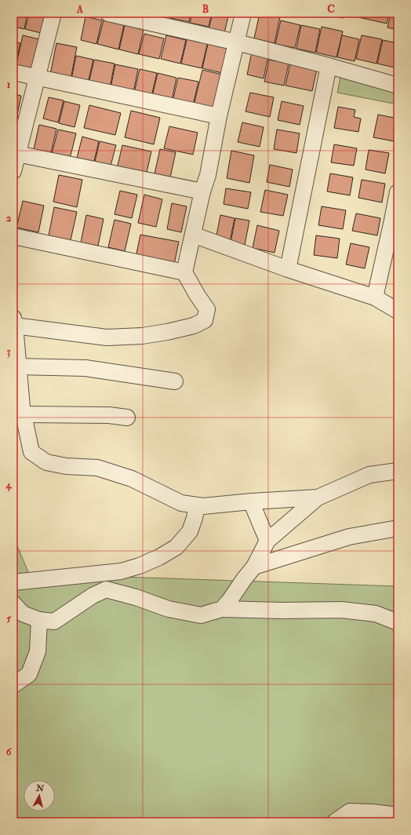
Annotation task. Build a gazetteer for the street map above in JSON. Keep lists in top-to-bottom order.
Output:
{
  "north": "top",
  "grid": {
    "columns": ["A", "B", "C"],
    "rows": [
      "1",
      "2",
      "3",
      "4",
      "5",
      "6"
    ]
  }
}
